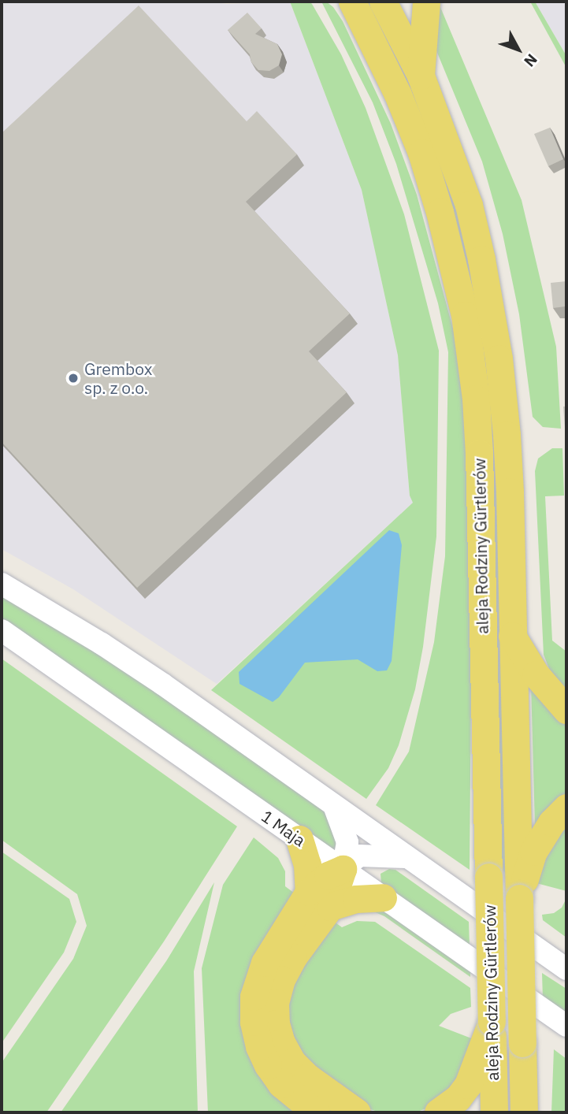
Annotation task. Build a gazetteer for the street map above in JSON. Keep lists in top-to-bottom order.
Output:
{
  "streets": {
    "main road": ["aleja Rodziny Gürtlerów"],
    "street": ["1 Maja"]
  },
  "places": ["Grembox sp. z o.o."],
  "north": "bottom right"
}
